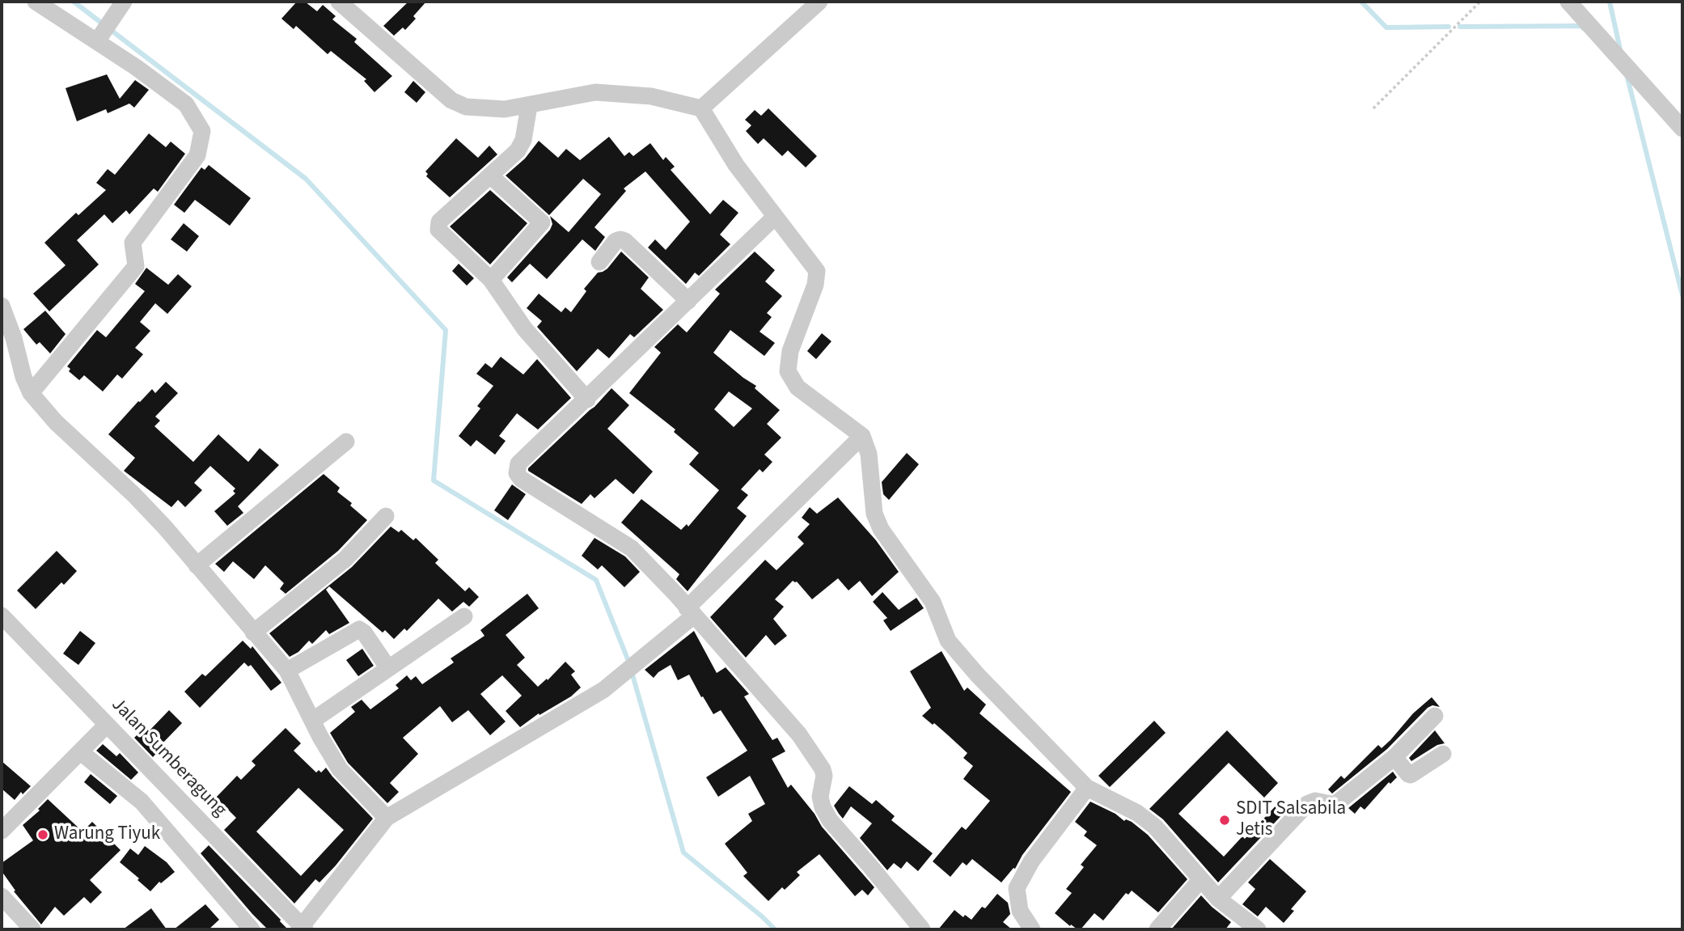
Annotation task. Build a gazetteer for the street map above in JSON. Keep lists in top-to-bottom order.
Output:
{
  "streets": {
    "street": ["Jalan Sumberagung"]
  },
  "places": ["SDIT Salsabila Jetis", "Warung Tiyuk"]
}
